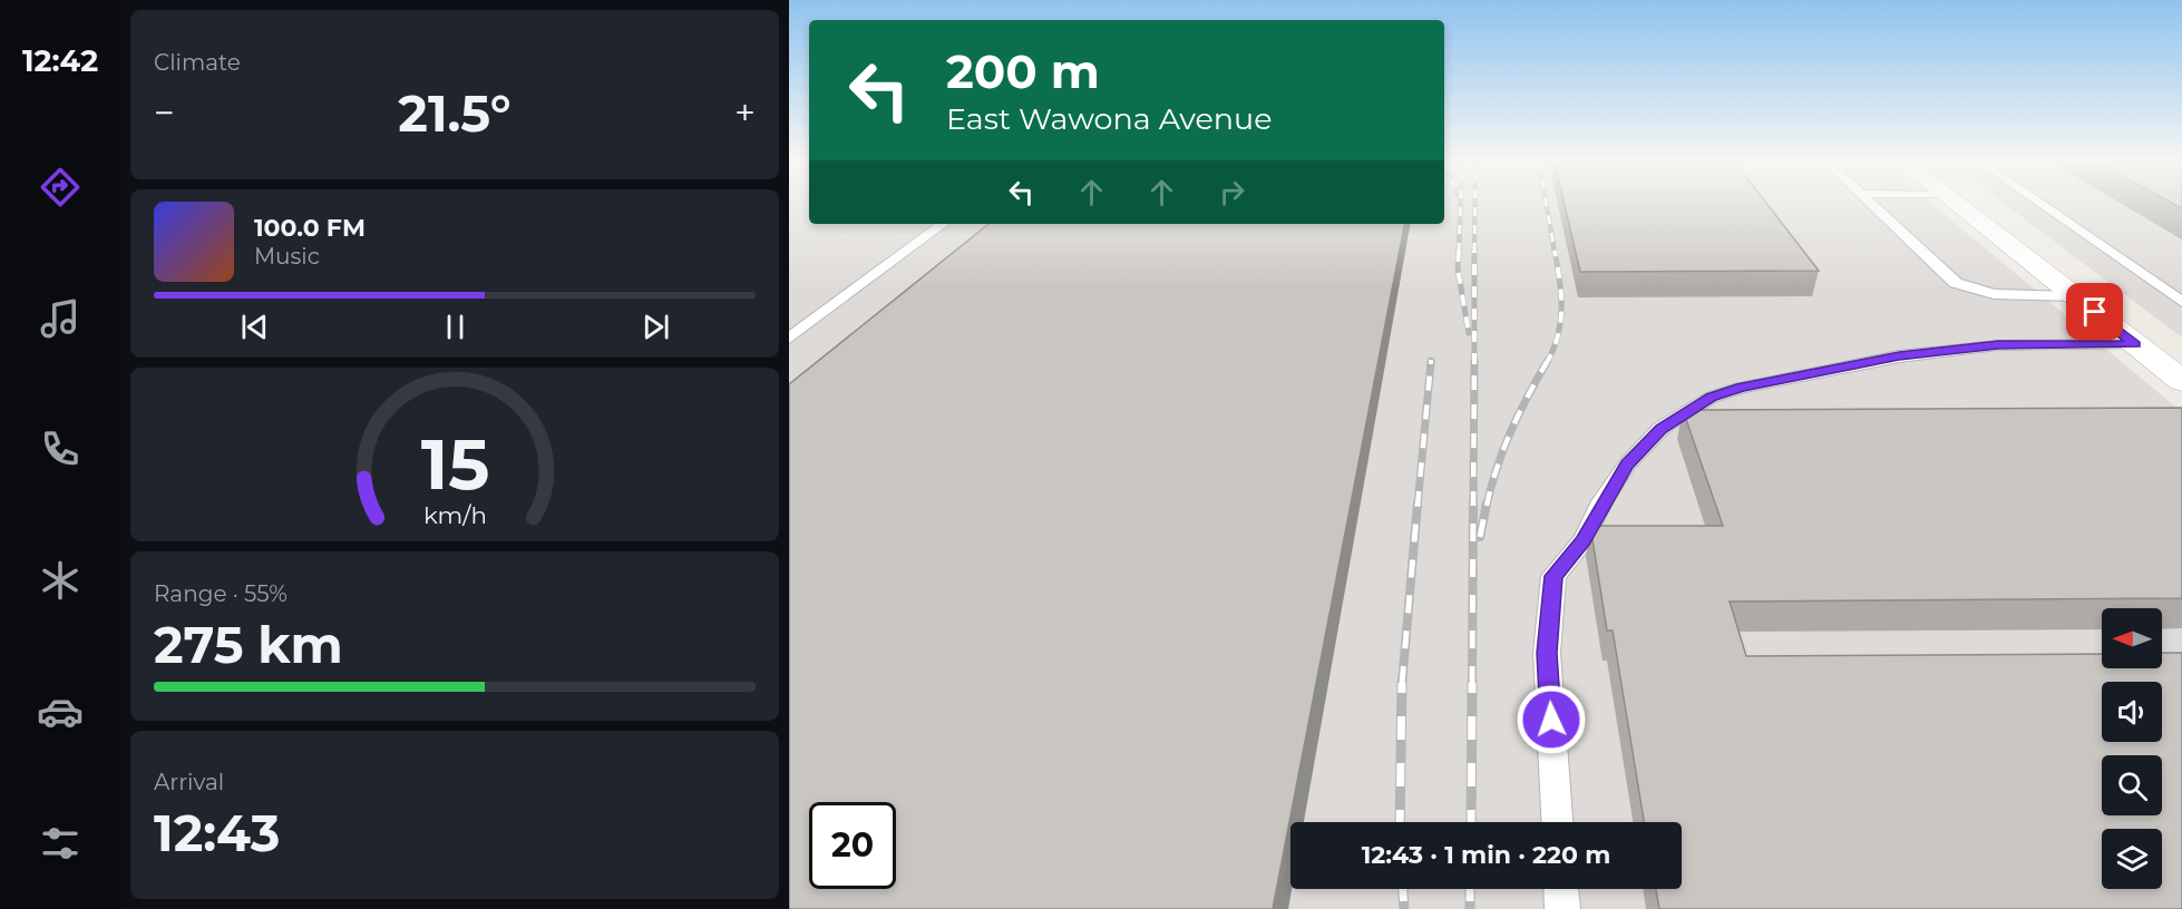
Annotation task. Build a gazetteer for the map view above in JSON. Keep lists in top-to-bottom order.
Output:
{
  "north": "left",
  "page": {
    "tabs": "12:42",
    "tile": [
      "Climate",
      ["Range · 55%", "275 km"],
      ["Arrival", "12:43"]
    ],
    "turn": ["200 m", "East Wawona Avenue"],
    "heat": ["−", "21.5°", "+"],
    "song": ["100.0 FM", "Music"],
    "limit": "20",
    "trip": "12:43 · 1 min · 220 m",
    "gauge": ["15", "km/h"]
  }
}
